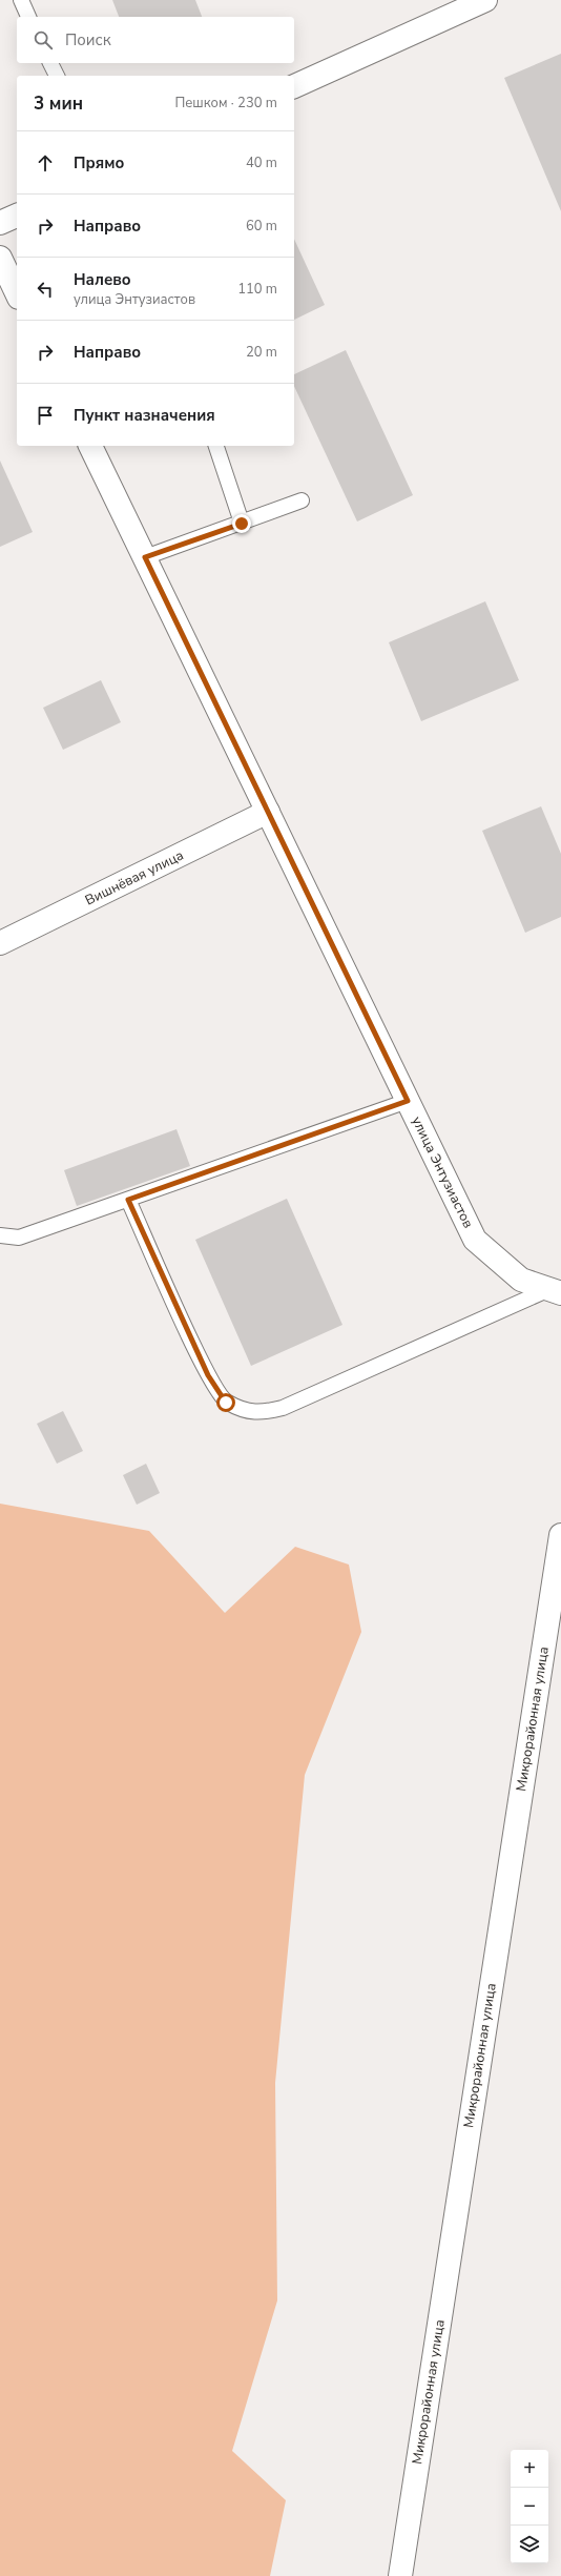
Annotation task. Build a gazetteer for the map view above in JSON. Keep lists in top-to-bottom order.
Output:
{
  "streets": {
    "street": ["Вишнёвая улица", "улица Энтузиастов", "Микрорайонная улица"]
  },
  "crossings": [
    ["Вишнёвая улица", "улица Энтузиастов"]
  ],
  "page": {
    "search": "Поиск",
    "heading": ["3 мин", "Пешком · 230 m"],
    "list": [
      ["Прямо", "40 m"],
      ["Направо", "60 m"],
      ["Налево", "улица Энтузиастов", "110 m"],
      ["Направо", "20 m"],
      "Пункт назначения"
    ],
    "map_buttons": ["+", "−"]
  }
}
